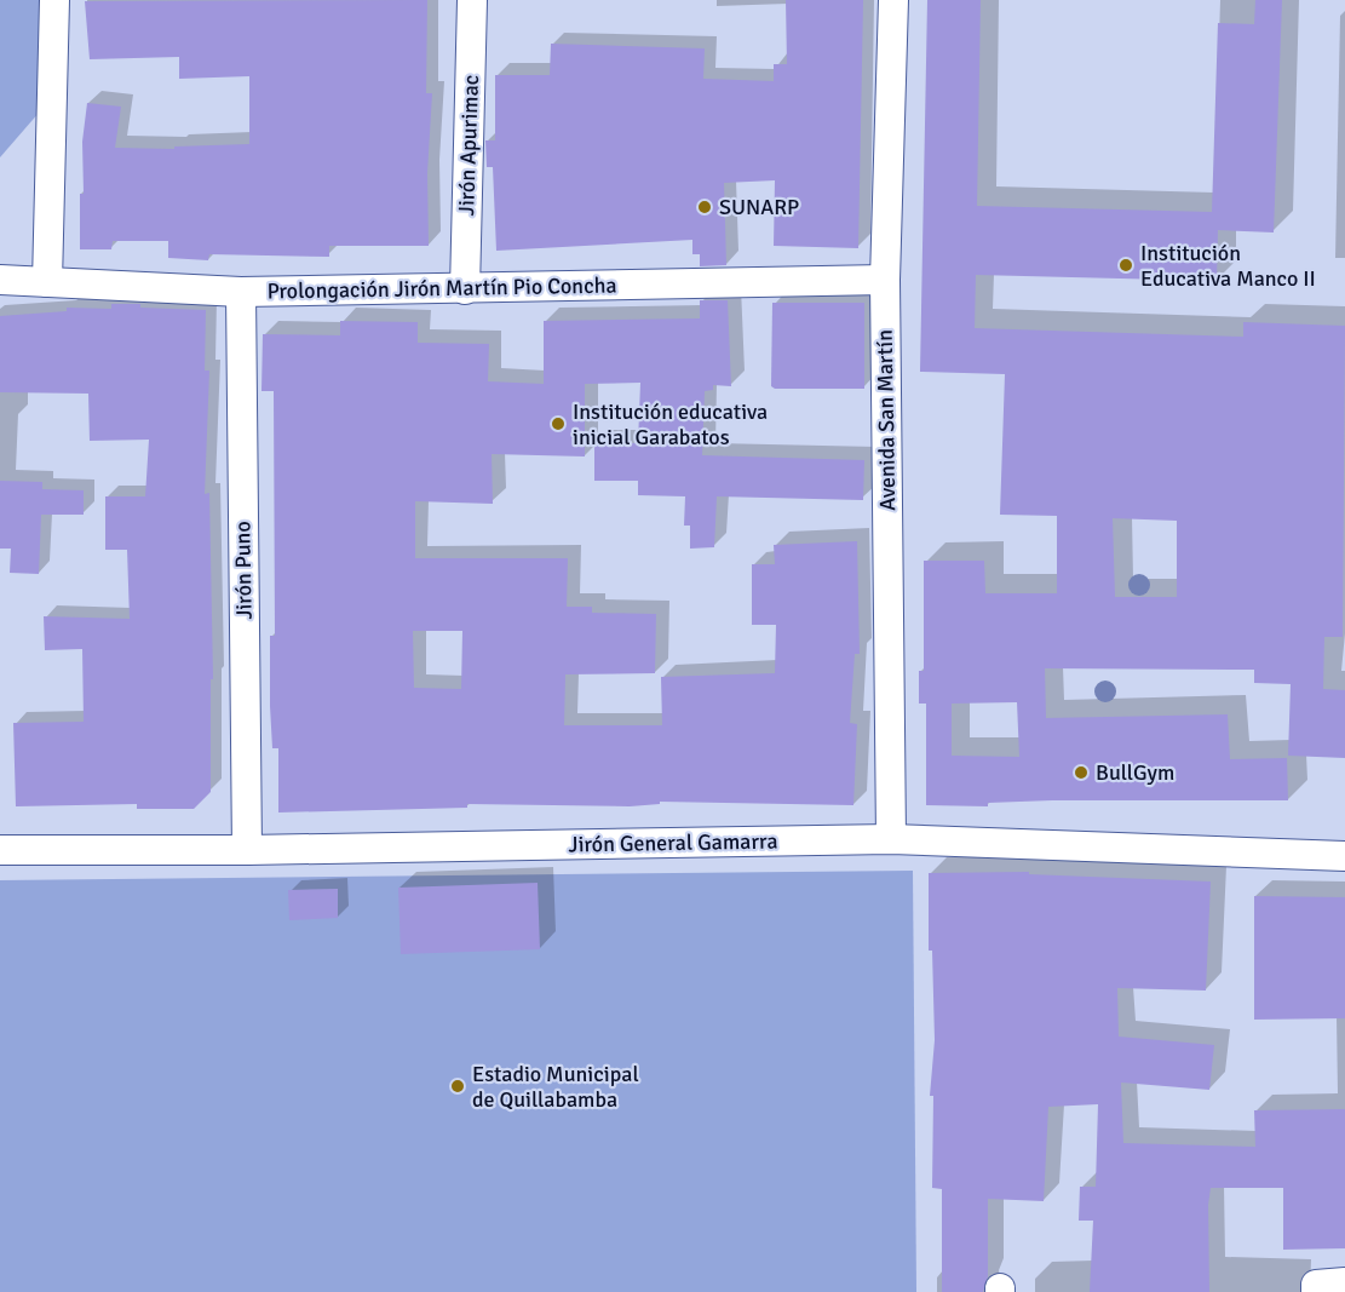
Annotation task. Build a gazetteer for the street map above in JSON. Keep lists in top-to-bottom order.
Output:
{
  "streets": {
    "street": [
      "Jirón Apurimac",
      "Prolongación Jirón Martín Pio Concha",
      "Avenida San Martín",
      "Jirón Puno",
      "Jirón General Gamarra"
    ]
  },
  "crossings": [
    ["Jirón Apurimac", "Prolongación Jirón Martín Pio Concha"],
    ["Prolongación Jirón Martín Pio Concha", "Avenida San Martín"],
    ["Prolongación Jirón Martín Pio Concha", "Jirón Puno"],
    ["Avenida San Martín", "Jirón General Gamarra"],
    ["Jirón Puno", "Jirón General Gamarra"]
  ],
  "places": [
    "SUNARP",
    "Institución Educativa Manco II",
    "Institución educativa inicial Garabatos",
    "BullGym",
    "Estadio Municipal de Quillabamba"
  ]
}
